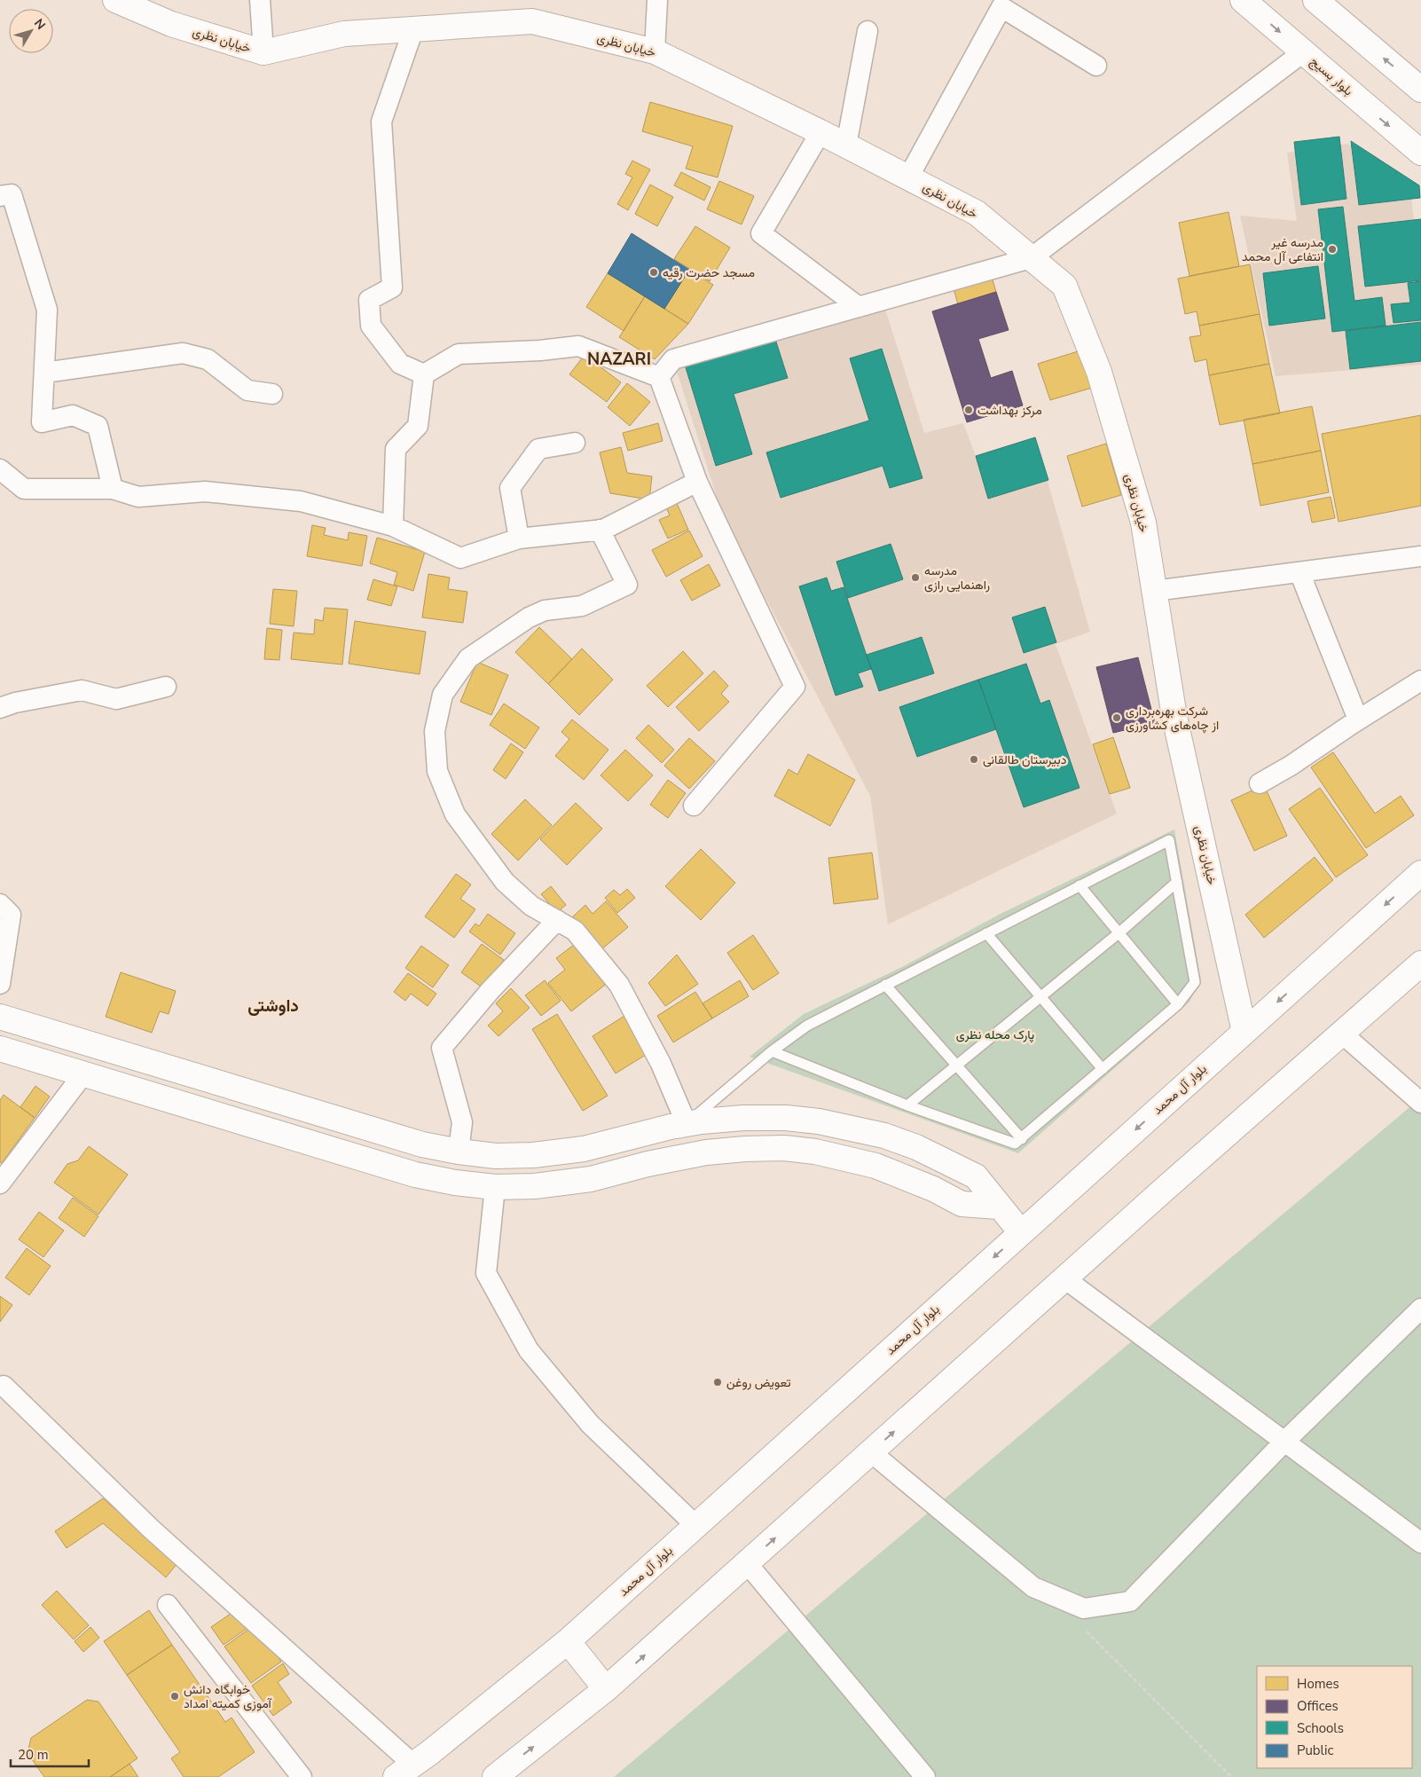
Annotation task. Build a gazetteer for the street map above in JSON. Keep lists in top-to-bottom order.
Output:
{
  "streets": {
    "main road": ["خیابان نظری", "بلوار بسیج", "بلوار آل محمد"]
  },
  "crossings": [
    ["خیابان نظری", "بلوار آل محمد"]
  ],
  "districts": ["NAZARI", "داوشتی"],
  "parks": ["پارک محله نظری"],
  "places": [
    "مدرسه غیر انتفاعی آل محمد",
    "مسجد حضرت رقیه",
    "مرکز بهداشت",
    "مدرسه راهنمایی رازی",
    "شرکت بهره‌برداری از چاه‌های کشاورزی",
    "دبیرستان طالقانی",
    "تعویض روغن",
    "خوابگاه دانش آموزی کمیته امداد"
  ],
  "legend": [
    "Homes",
    "Offices",
    "Schools",
    "Public"
  ],
  "scale_bar": "20 m",
  "north": "top right"
}
